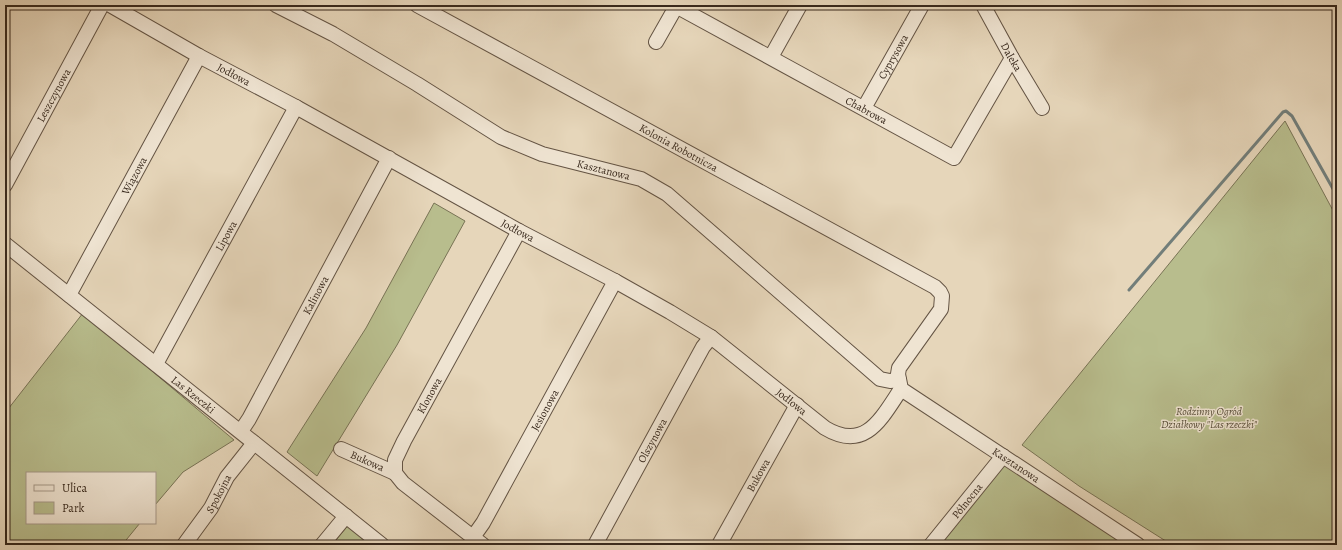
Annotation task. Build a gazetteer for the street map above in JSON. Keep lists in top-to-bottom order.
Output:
{
  "streets": {
    "street": [
      "Cyprysowa",
      "Daleka",
      "Jodłowa",
      "Leszczynowa",
      "Chabrowa",
      "Kolonia Robotnicza",
      "Kasztanowa",
      "Wiązowa",
      "Lipowa",
      "Kalinowa",
      "Las Rzeczki",
      "Klonowa",
      "Jesionowa",
      "Olszynowa",
      "Bukowa",
      "Spokojna",
      "Północna"
    ]
  },
  "crossings": [
    ["Cyprysowa", "Chabrowa"],
    ["Daleka", "Chabrowa"],
    ["Jodłowa", "Kolonia Robotnicza"],
    ["Jodłowa", "Kasztanowa"],
    ["Jodłowa", "Wiązowa"],
    ["Jodłowa", "Lipowa"],
    ["Jodłowa", "Kalinowa"],
    ["Jodłowa", "Klonowa"],
    ["Jodłowa", "Jesionowa"],
    ["Jodłowa", "Olszynowa"],
    ["Jodłowa", "Bukowa"],
    ["Kolonia Robotnicza", "Kasztanowa"],
    ["Kasztanowa", "Północna"],
    ["Wiązowa", "Las Rzeczki"],
    ["Lipowa", "Las Rzeczki"],
    ["Kalinowa", "Las Rzeczki"],
    ["Las Rzeczki", "Spokojna"],
    ["Klonowa", "Bukowa"]
  ],
  "parks": ["Rodzinny Ogród Działkowy \"Las rzeczki\""],
  "legend": ["Ulica", "Park"]
}
